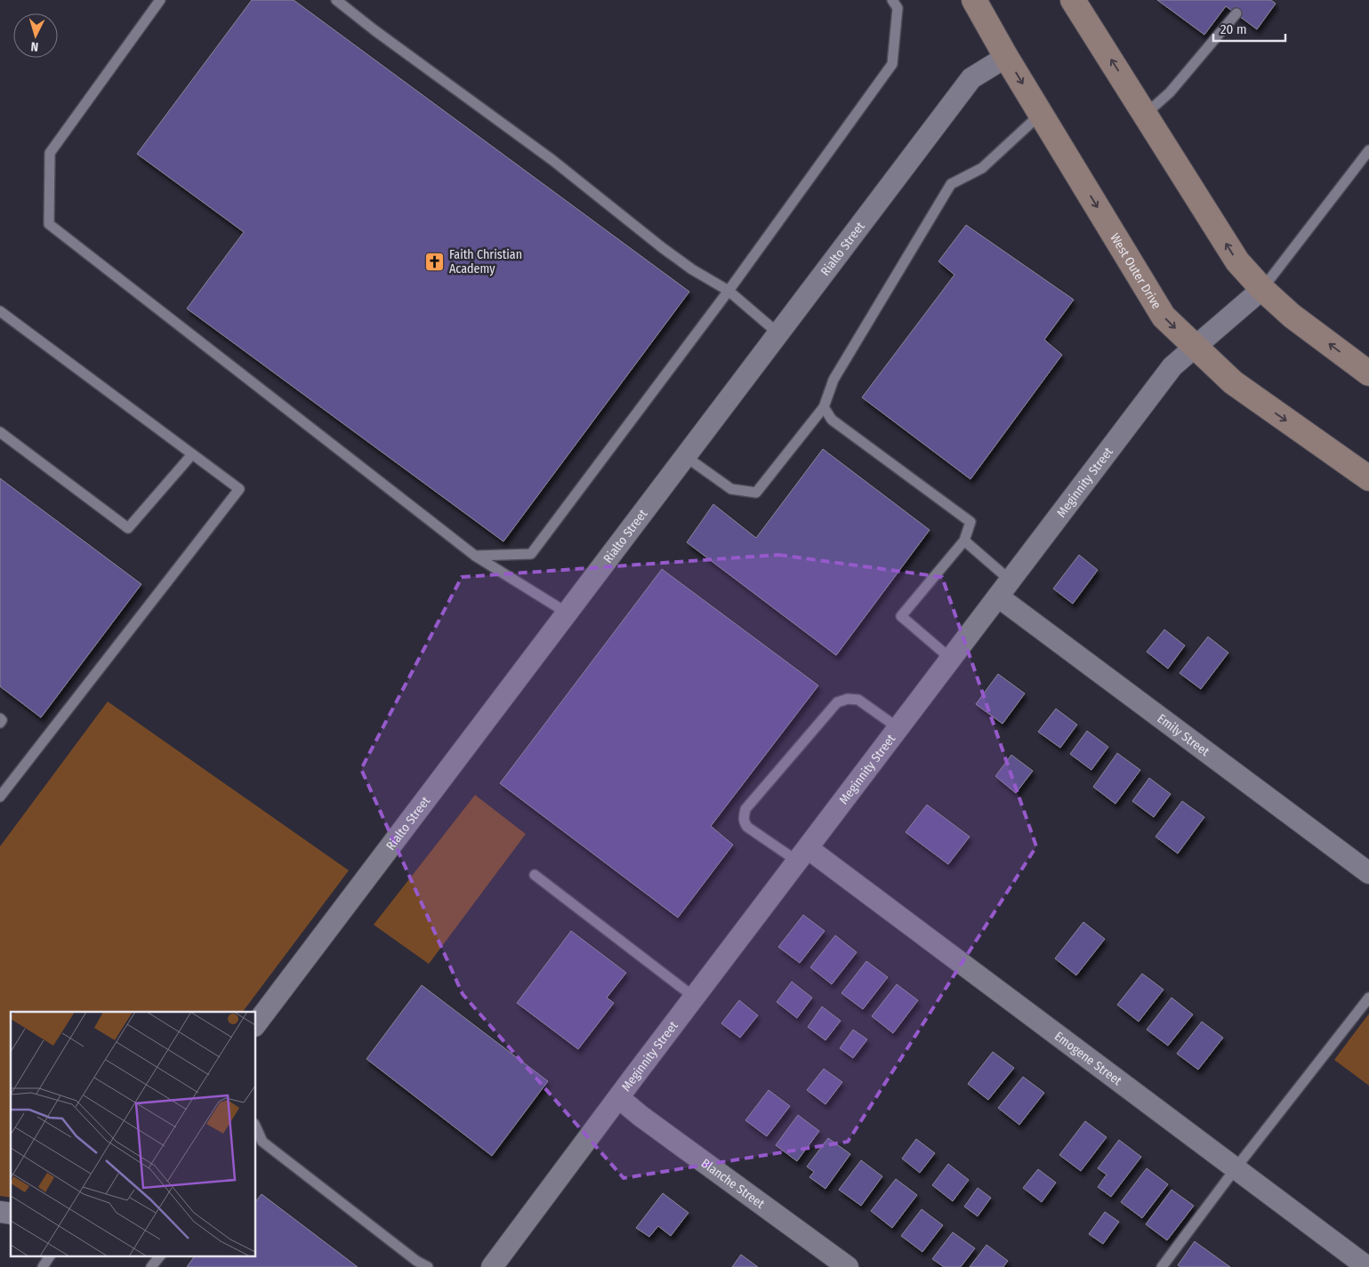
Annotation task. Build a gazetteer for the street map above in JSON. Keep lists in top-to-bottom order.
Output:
{
  "streets": {
    "main road": ["West Outer Drive"],
    "street": [
      "Rialto Street",
      "Meginnity Street",
      "Emily Street",
      "Emogene Street",
      "Blanche Street"
    ]
  },
  "crossings": [
    ["Rialto Street", "West Outer Drive"],
    ["West Outer Drive", "Meginnity Street"],
    ["Meginnity Street", "Emily Street"],
    ["Meginnity Street", "Emogene Street"],
    ["Meginnity Street", "Blanche Street"]
  ],
  "places": {
    "church": ["Faith Christian Academy"]
  },
  "scale_bar": "20 m",
  "north": "bottom"
}
